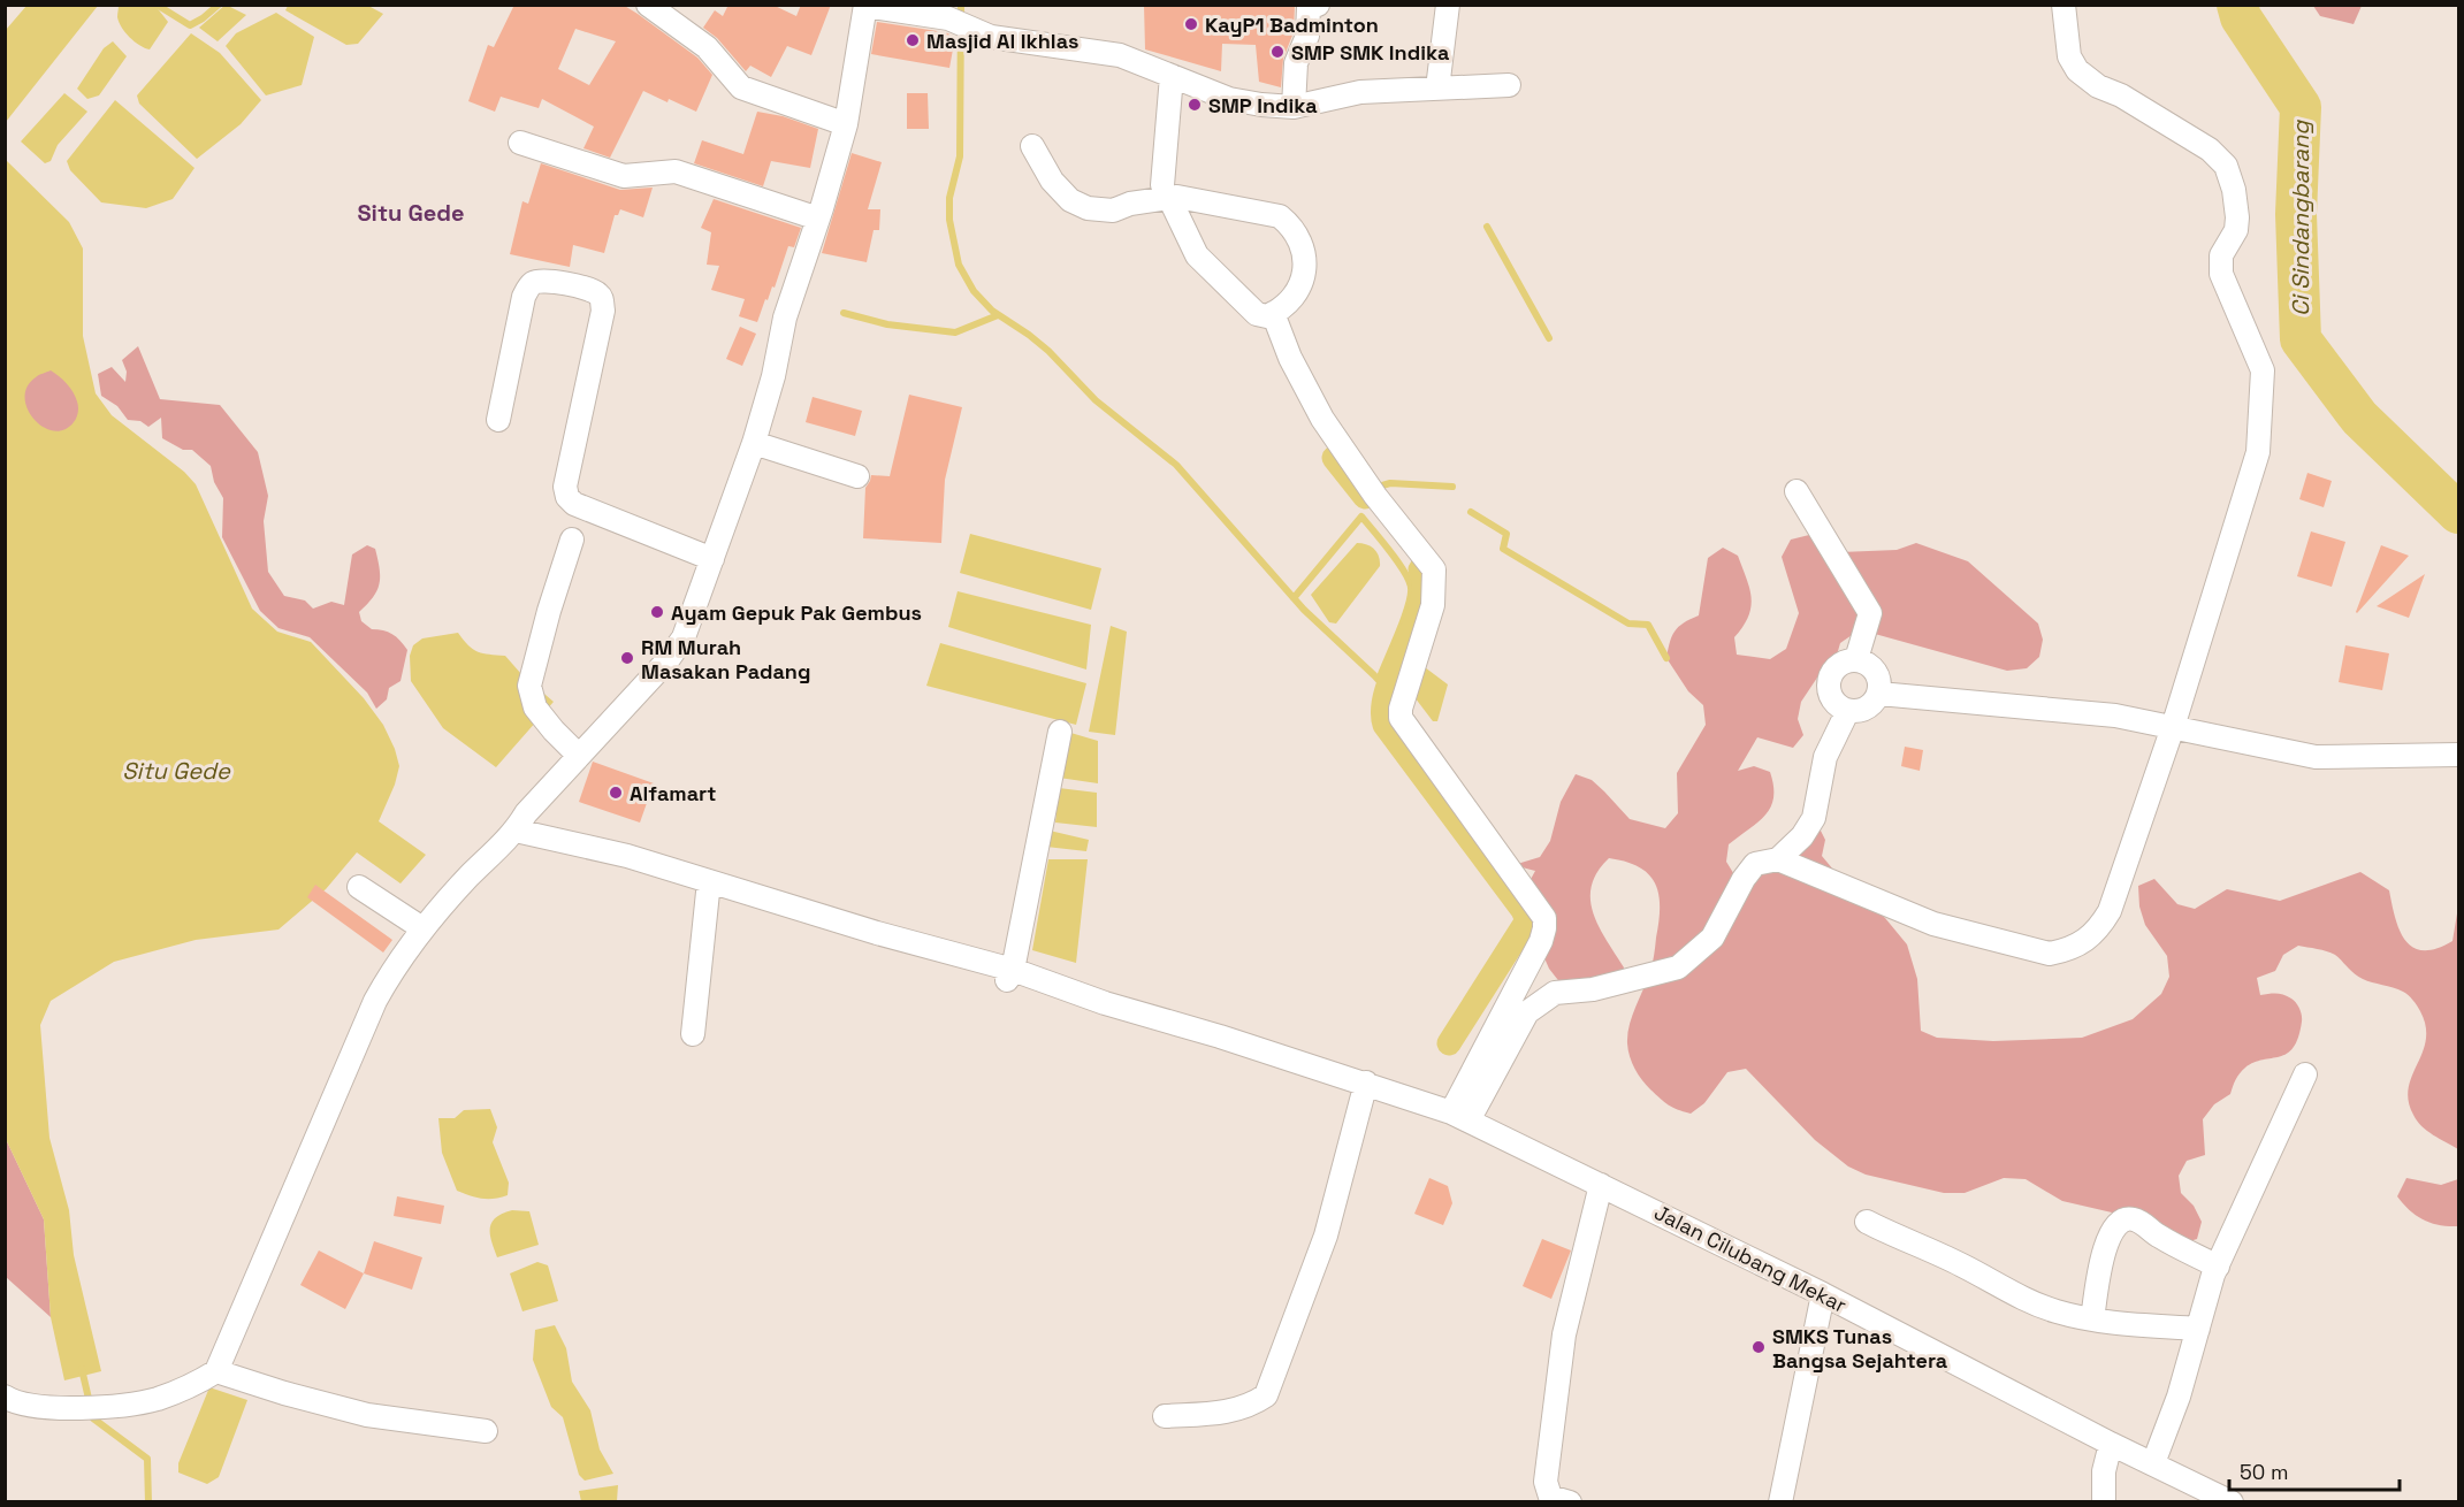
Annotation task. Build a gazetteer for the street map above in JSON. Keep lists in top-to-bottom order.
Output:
{
  "streets": {
    "street": ["Jalan Cilubang Mekar"]
  },
  "districts": ["Situ Gede"],
  "water": ["Ci Sindangbarang", "Situ Gede"],
  "places": [
    "KayP1 Badminton",
    "Masjid Al Ikhlas",
    "SMP SMK Indika",
    "SMP Indika",
    "Ayam Gepuk Pak Gembus",
    "RM Murah Masakan Padang",
    "Alfamart",
    "SMKS Tunas Bangsa Sejahtera"
  ],
  "scale_bar": "50 m"
}
